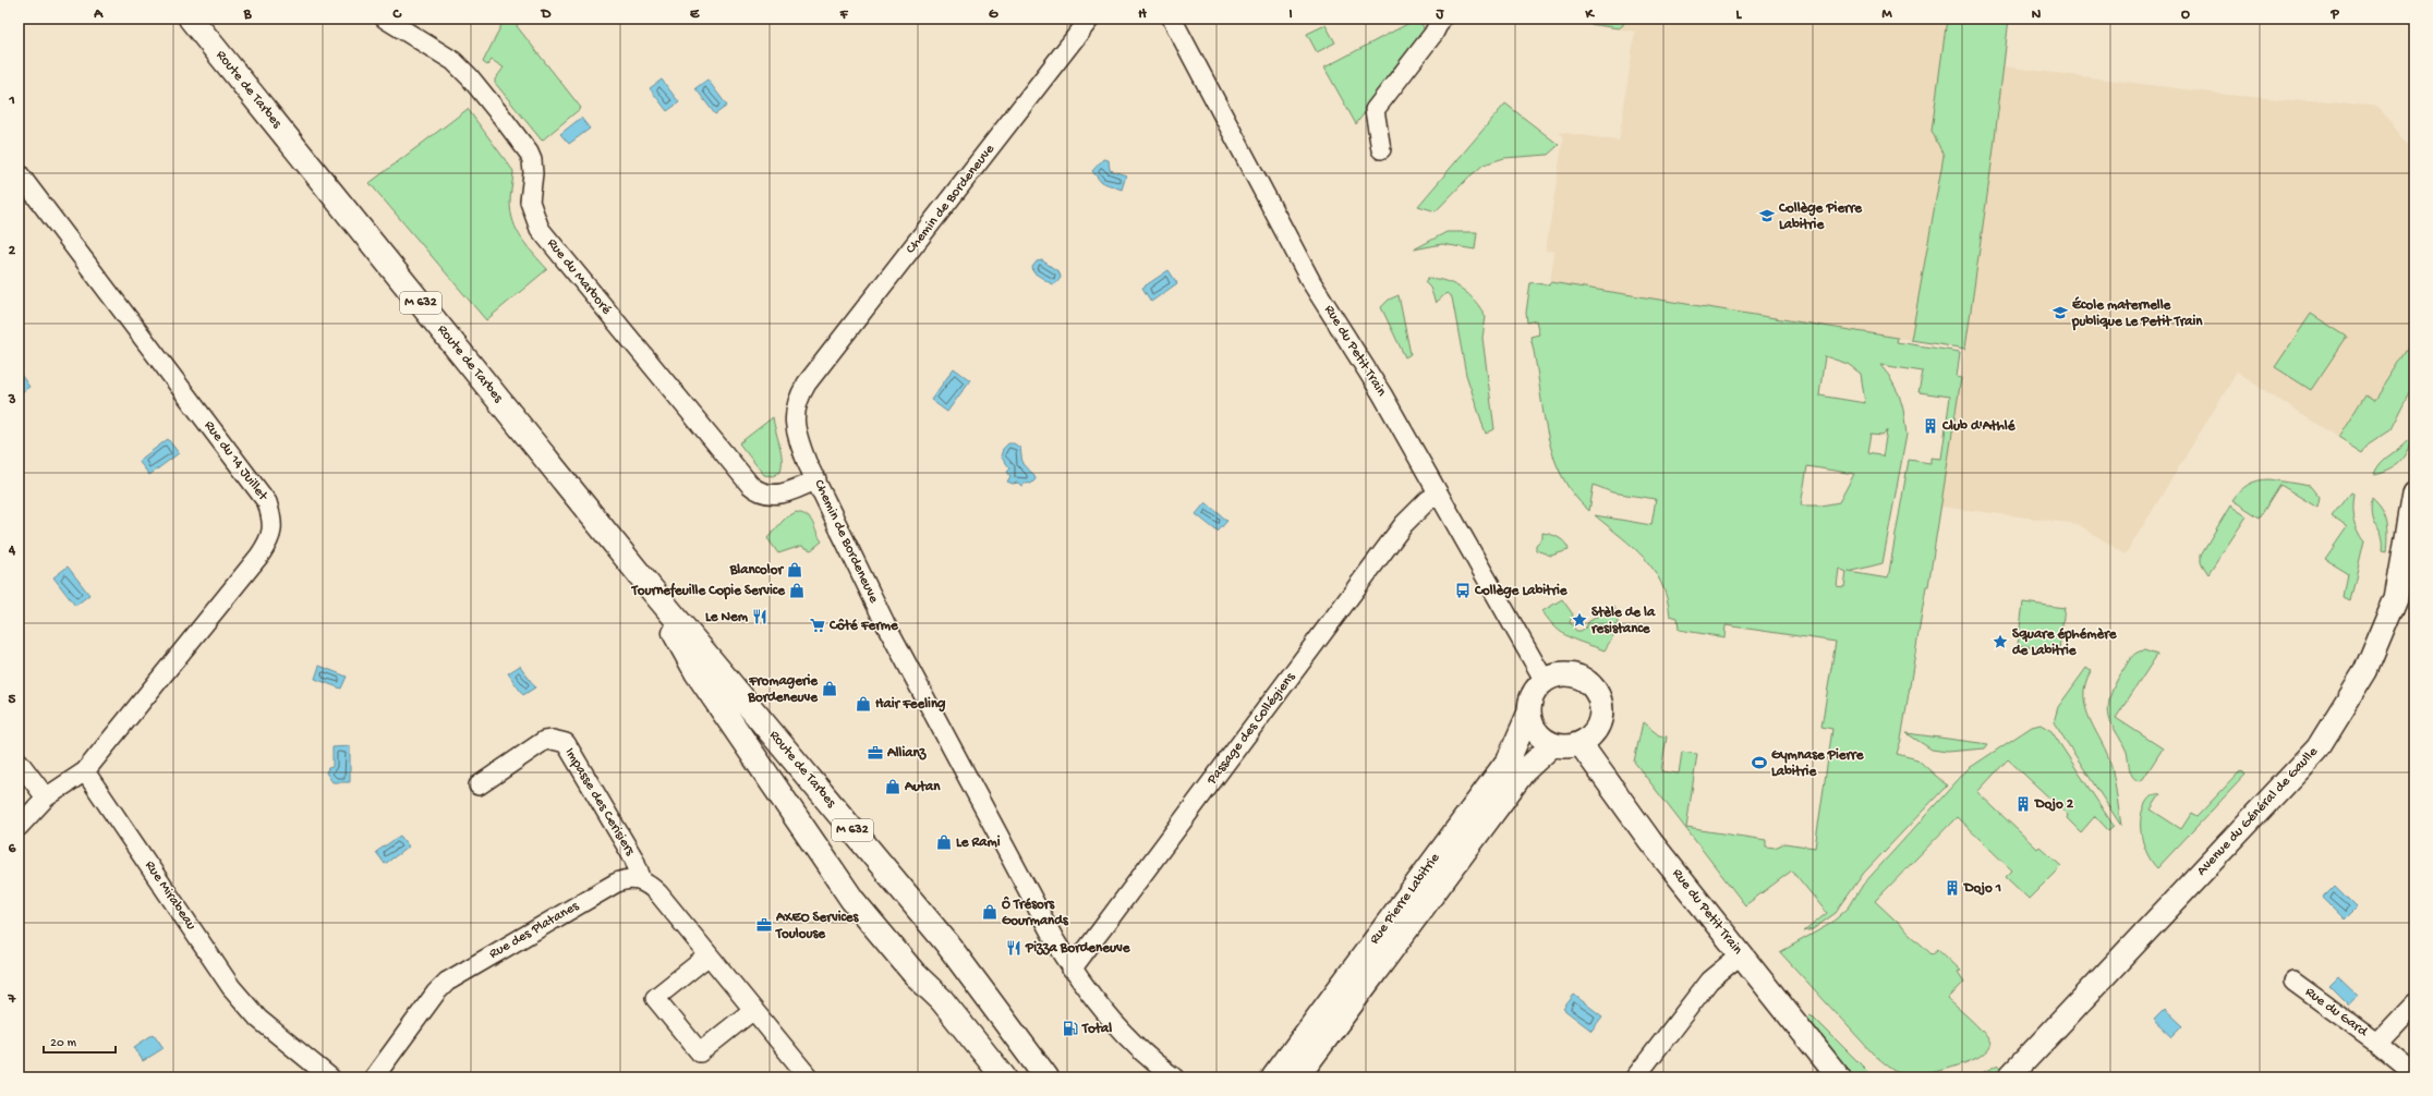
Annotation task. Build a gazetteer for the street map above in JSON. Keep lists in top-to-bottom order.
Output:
{
  "streets": {
    "main road": ["Route de Tarbes", "M 632"],
    "street": [
      "Chemin de Bordeneuve",
      "Rue du Marboré",
      "Rue du Petit Train",
      "Rue du 14 Juillet",
      "Passage des Collégiens",
      "Impasse des Cerisiers",
      "Avenue du Général de Gaulle",
      "Rue Mirabeau",
      "Rue Pierre Labitrie",
      "Rue des Platanes",
      "Rue du Gard"
    ]
  },
  "crossings": [
    ["Chemin de Bordeneuve", "Rue du Marboré"],
    ["Chemin de Bordeneuve", "Passage des Collégiens"],
    ["Rue du Petit Train", "Passage des Collégiens"],
    ["Rue du Petit Train", "Rue Pierre Labitrie"],
    ["Rue du 14 Juillet", "Rue Mirabeau"],
    ["Impasse des Cerisiers", "Rue des Platanes"]
  ],
  "places": {
    "school or university": ["Collège Pierre Labitrie", "École maternelle publique Le Petit Train"],
    "building": ["Club d'Athlé", "Dojo 2", "Dojo 1"],
    "shop": [
      "Blancolor",
      "Tournefeuille Copie Service",
      "Fromagerie Bordeneuve",
      "Hair Feeling",
      "Autan",
      "Le Rami",
      "Ô Trésors Gourmands"
    ],
    "bus stop": ["Collège Labitrie"],
    "restaurant": ["Le Nem", "Pizza Bordeneuve"],
    "place": ["Stèle de la resistance", "Square éphémère de Labitrie"],
    "supermarket": ["Côté Ferme"],
    "office": ["Allianz", "AXEO Services Toulouse"],
    "sports": ["Gymnase Pierre Labitrie"],
    "fuel station": ["Total"]
  },
  "scale_bar": "20 m",
  "grid": {
    "columns": [
      "A",
      "B",
      "C",
      "D",
      "E",
      "F",
      "G",
      "H",
      "I",
      "J",
      "K",
      "L",
      "M",
      "N",
      "O",
      "P"
    ],
    "rows": [
      "1",
      "2",
      "3",
      "4",
      "5",
      "6",
      "7"
    ]
  }
}
